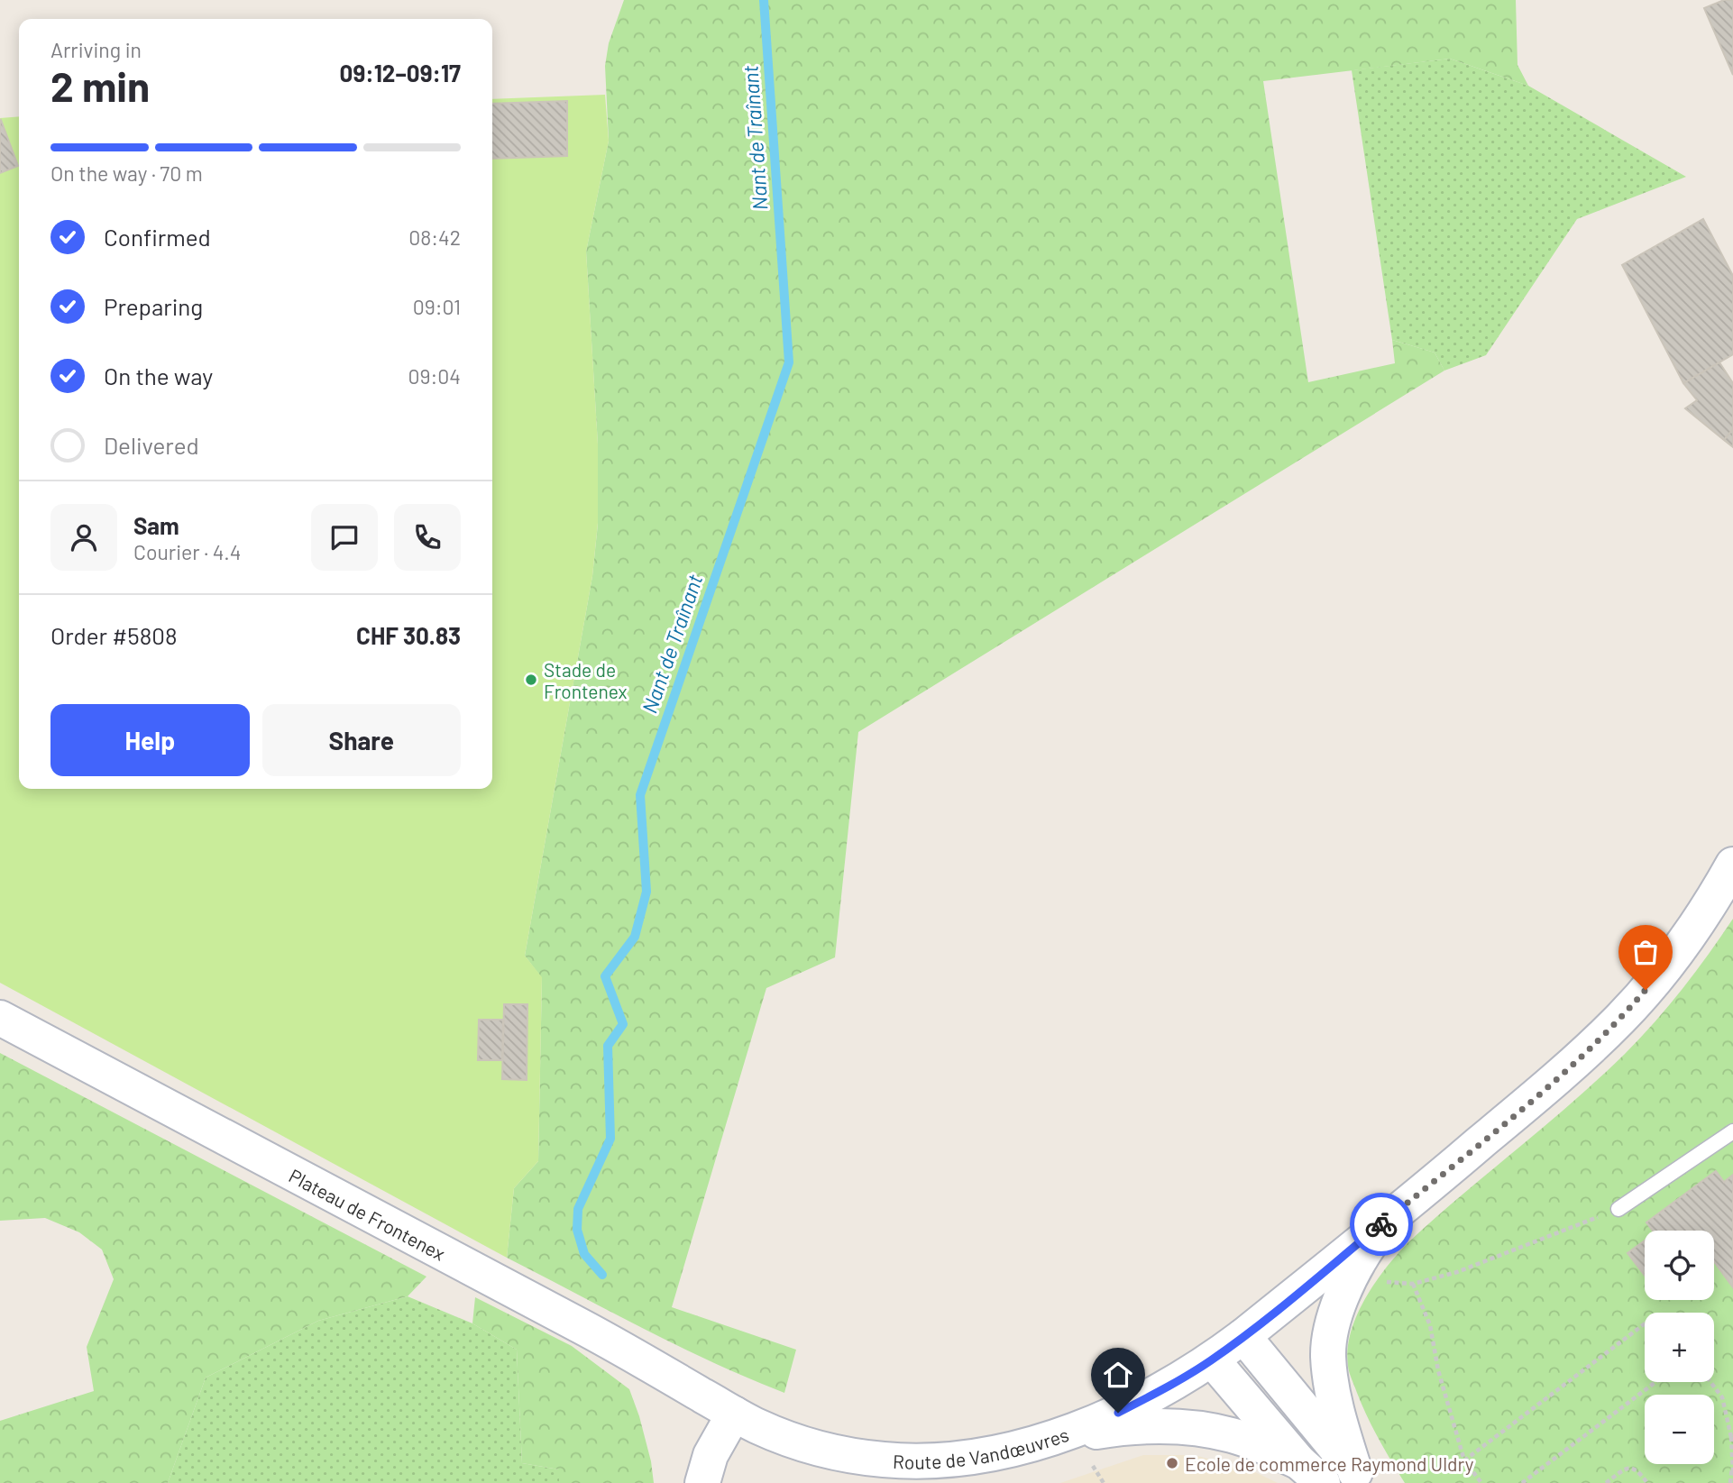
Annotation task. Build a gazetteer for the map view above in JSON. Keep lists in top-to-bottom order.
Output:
{
  "streets": {
    "main road": ["Plateau de Frontenex", "Route de Vandœuvres"]
  },
  "crossings": [
    ["Plateau de Frontenex", "Route de Vandœuvres"]
  ],
  "water": ["Nant de Traînant"],
  "places": ["Stade de Frontenex", "Ecole de commerce Raymond Uldry"],
  "page": {
    "heading": ["2 min", "Arriving in", "09:12–09:17"],
    "panel": [
      "Sam",
      "Courier · 4.4",
      "Order #5808",
      "CHF 30.83"
    ],
    "bar": "On the way · 70 m",
    "list": [
      ["Confirmed", "08:42"],
      ["Preparing", "09:01"],
      ["On the way", "09:04"],
      "Delivered"
    ],
    "buttons": ["Help", "Share"],
    "map_buttons": ["+", "−"]
  }
}
